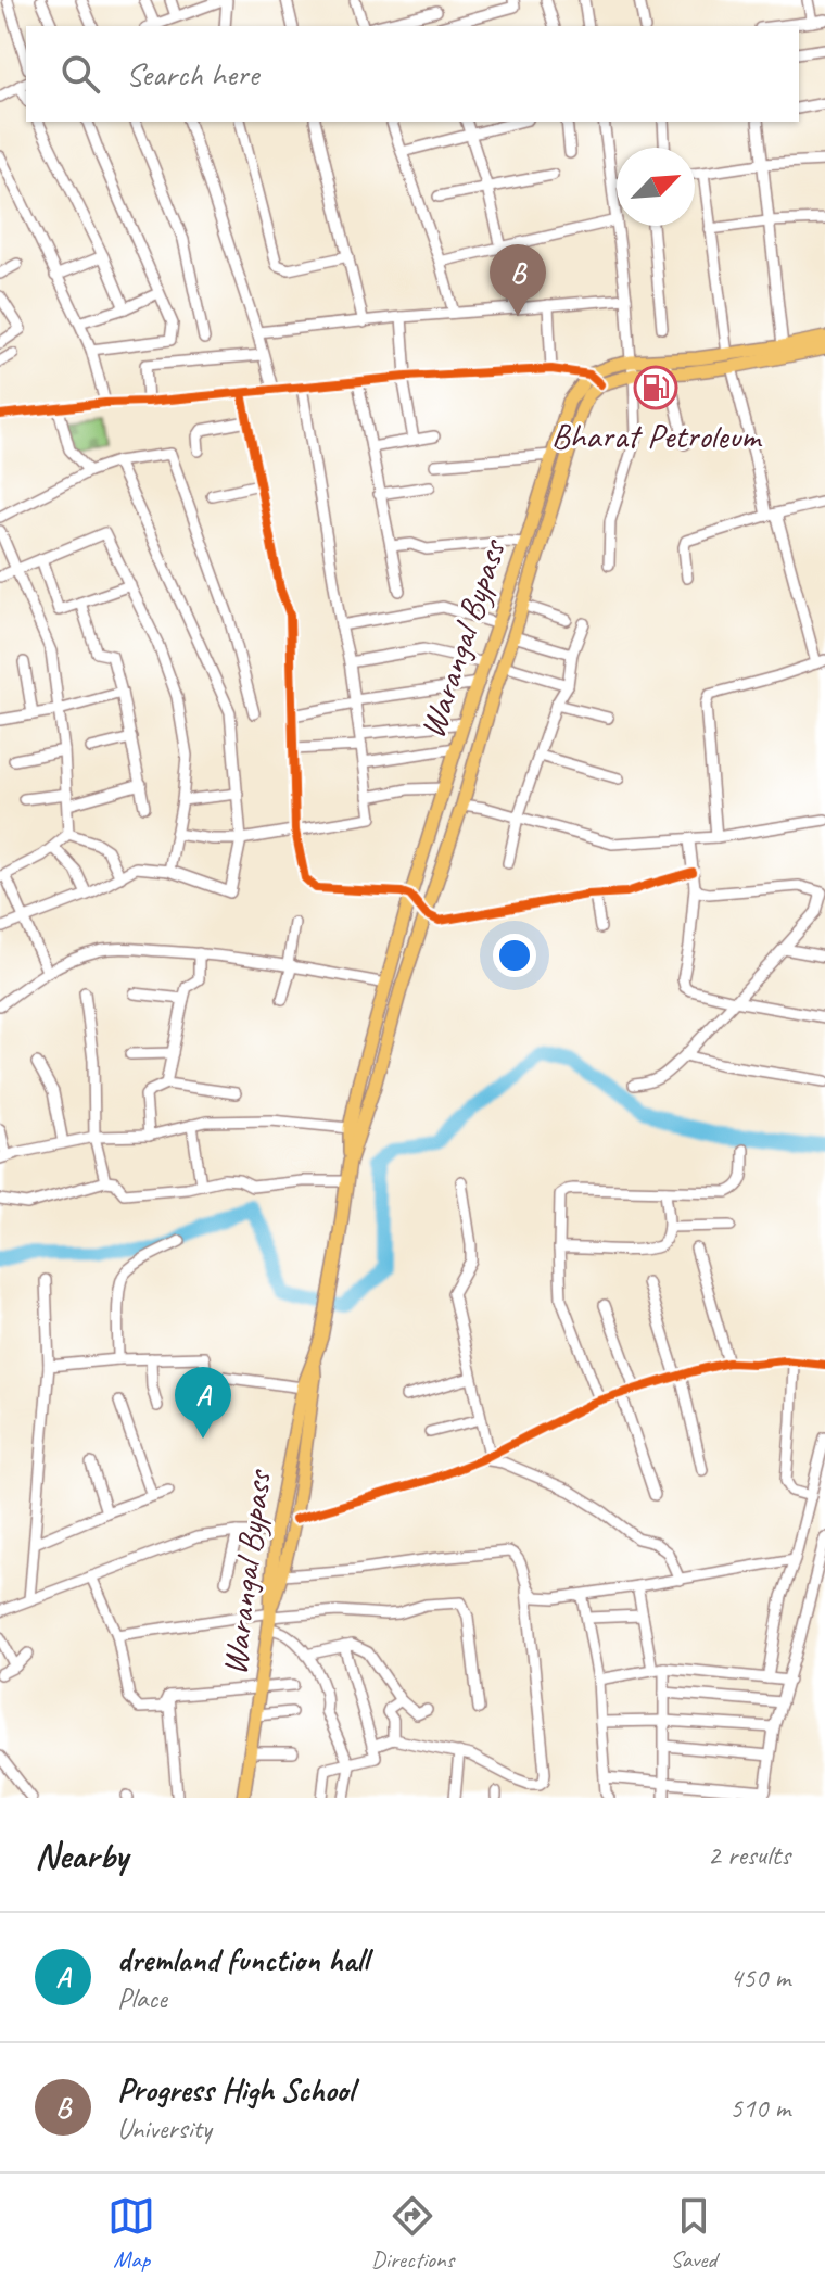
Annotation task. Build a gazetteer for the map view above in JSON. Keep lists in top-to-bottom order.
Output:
{
  "streets": {
    "main road": ["Warangal Bypass"]
  },
  "places": {
    "fuel station": ["Bharat Petroleum"]
  },
  "north": "top right",
  "page": {
    "search": "Search here",
    "pins": ["B", "A"],
    "heading": ["Nearby", "2 results"],
    "list": [
      {
        "mark": "A",
        "name": "dremland function hall",
        "note": "Place",
        "value": "450 m"
      },
      {
        "mark": "B",
        "name": "Progress High School",
        "note": "University",
        "value": "510 m"
      }
    ],
    "nav": ["Map", "Directions", "Saved"]
  }
}
